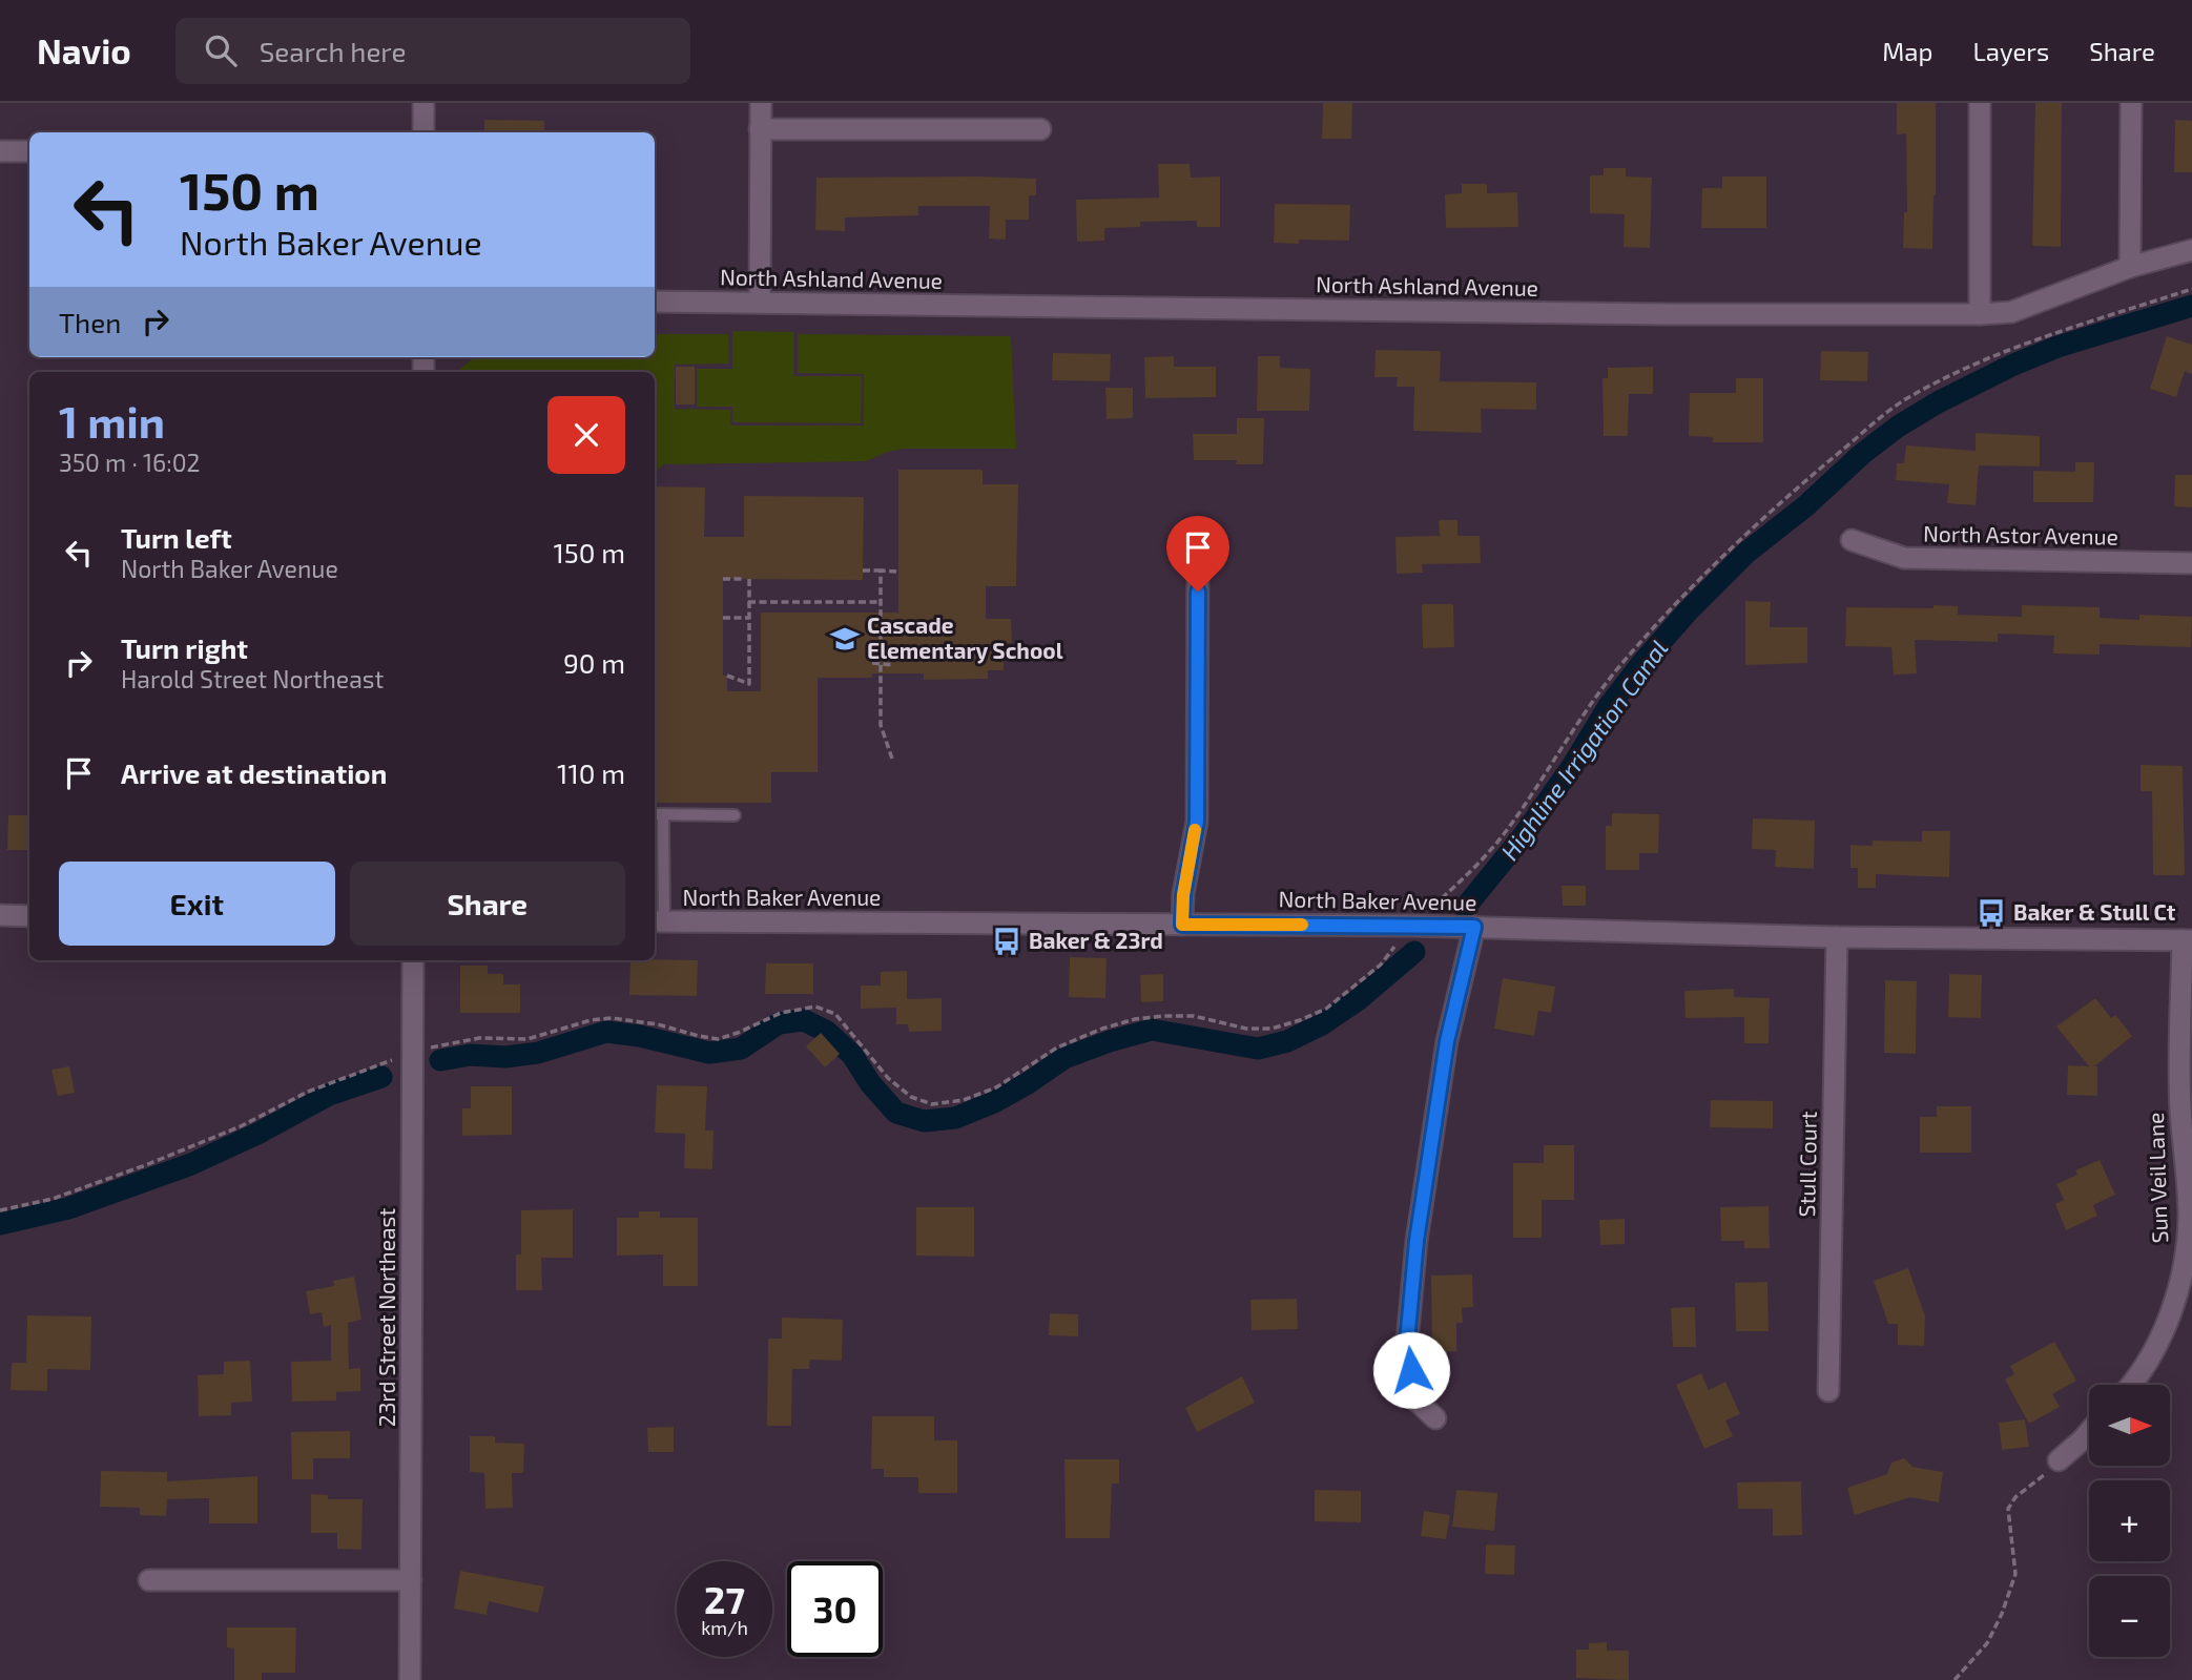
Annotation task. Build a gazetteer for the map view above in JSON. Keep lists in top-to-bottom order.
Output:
{
  "streets": {
    "street": [
      "North Ashland Avenue",
      "North Astor Avenue",
      "North Baker Avenue",
      "Stull Court",
      "Sun Veil Lane",
      "23rd Street Northeast"
    ]
  },
  "crossings": [
    ["North Baker Avenue", "Stull Court"],
    ["North Baker Avenue", "Sun Veil Lane"]
  ],
  "water": ["Highline Irrigation Canal"],
  "places": {
    "school or university": ["Cascade Elementary School"],
    "bus stop": ["Baker & Stull Ct", "Baker & 23rd"]
  },
  "north": "right",
  "page": {
    "header": "Navio",
    "search": "Search here",
    "nav": ["Map", "Layers", "Share"],
    "turn": ["150 m", "North Baker Avenue"],
    "then": "Then",
    "heading": ["1 min", "350 m · 16:02"],
    "list": [
      {
        "name": "Turn left",
        "note": "North Baker Avenue",
        "value": "150 m"
      },
      {
        "name": "Turn right",
        "note": "Harold Street Northeast",
        "value": "90 m"
      },
      {
        "name": "Arrive at destination",
        "value": "110 m"
      }
    ],
    "buttons": ["Exit", "Share"],
    "map_buttons": ["+", "−"],
    "speed": "27 km/h",
    "limit": "30"
  }
}
